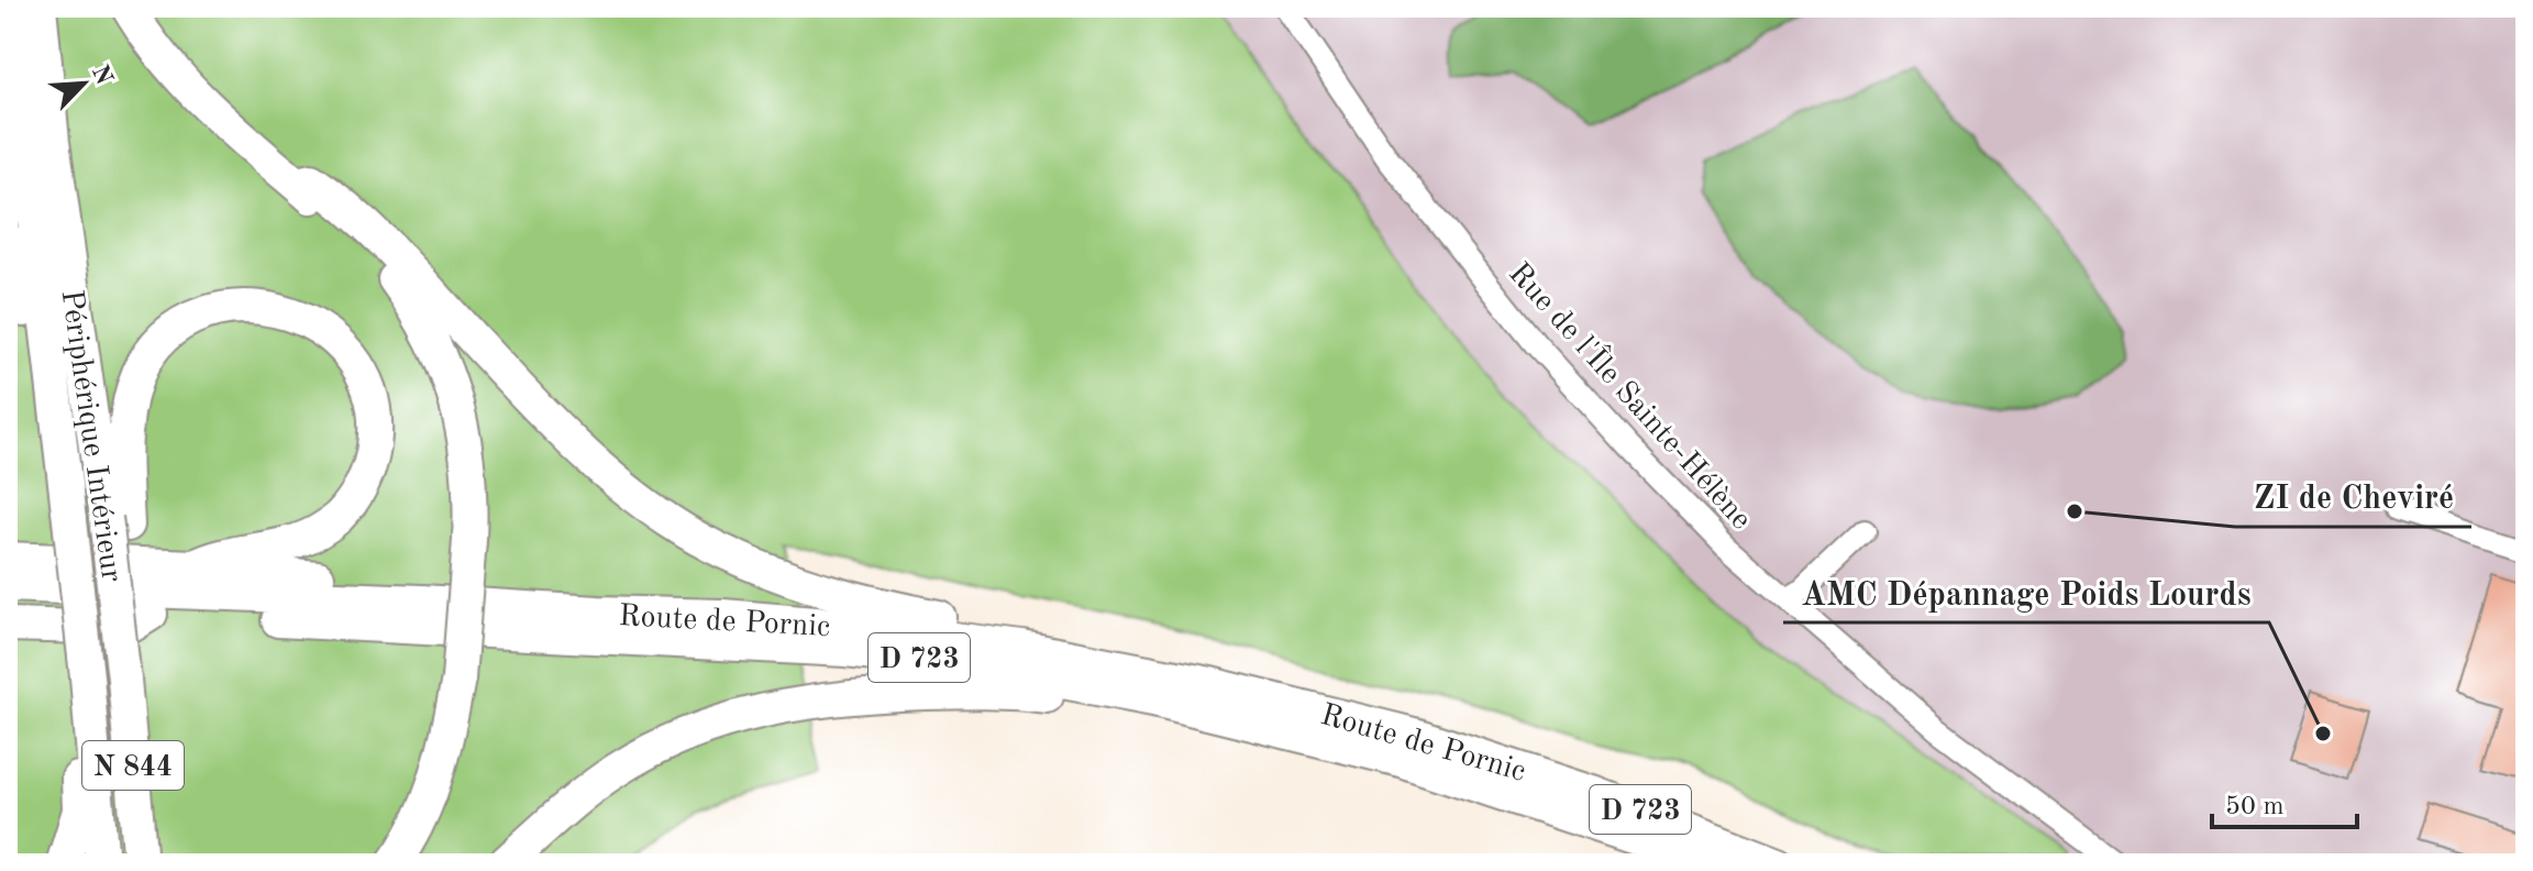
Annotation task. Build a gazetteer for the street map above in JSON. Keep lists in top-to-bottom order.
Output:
{
  "streets": {
    "highway": [
      "Périphérique Intérieur",
      "Route de Pornic",
      "D 723",
      "N 844"
    ],
    "street": ["Rue de l'Île Sainte-Hélène"]
  },
  "crossings": [
    ["Route de Pornic", "D 723"]
  ],
  "places": ["ZI de Cheviré", "AMC Dépannage Poids Lourds"],
  "scale_bar": "50 m",
  "north": "top right"
}
